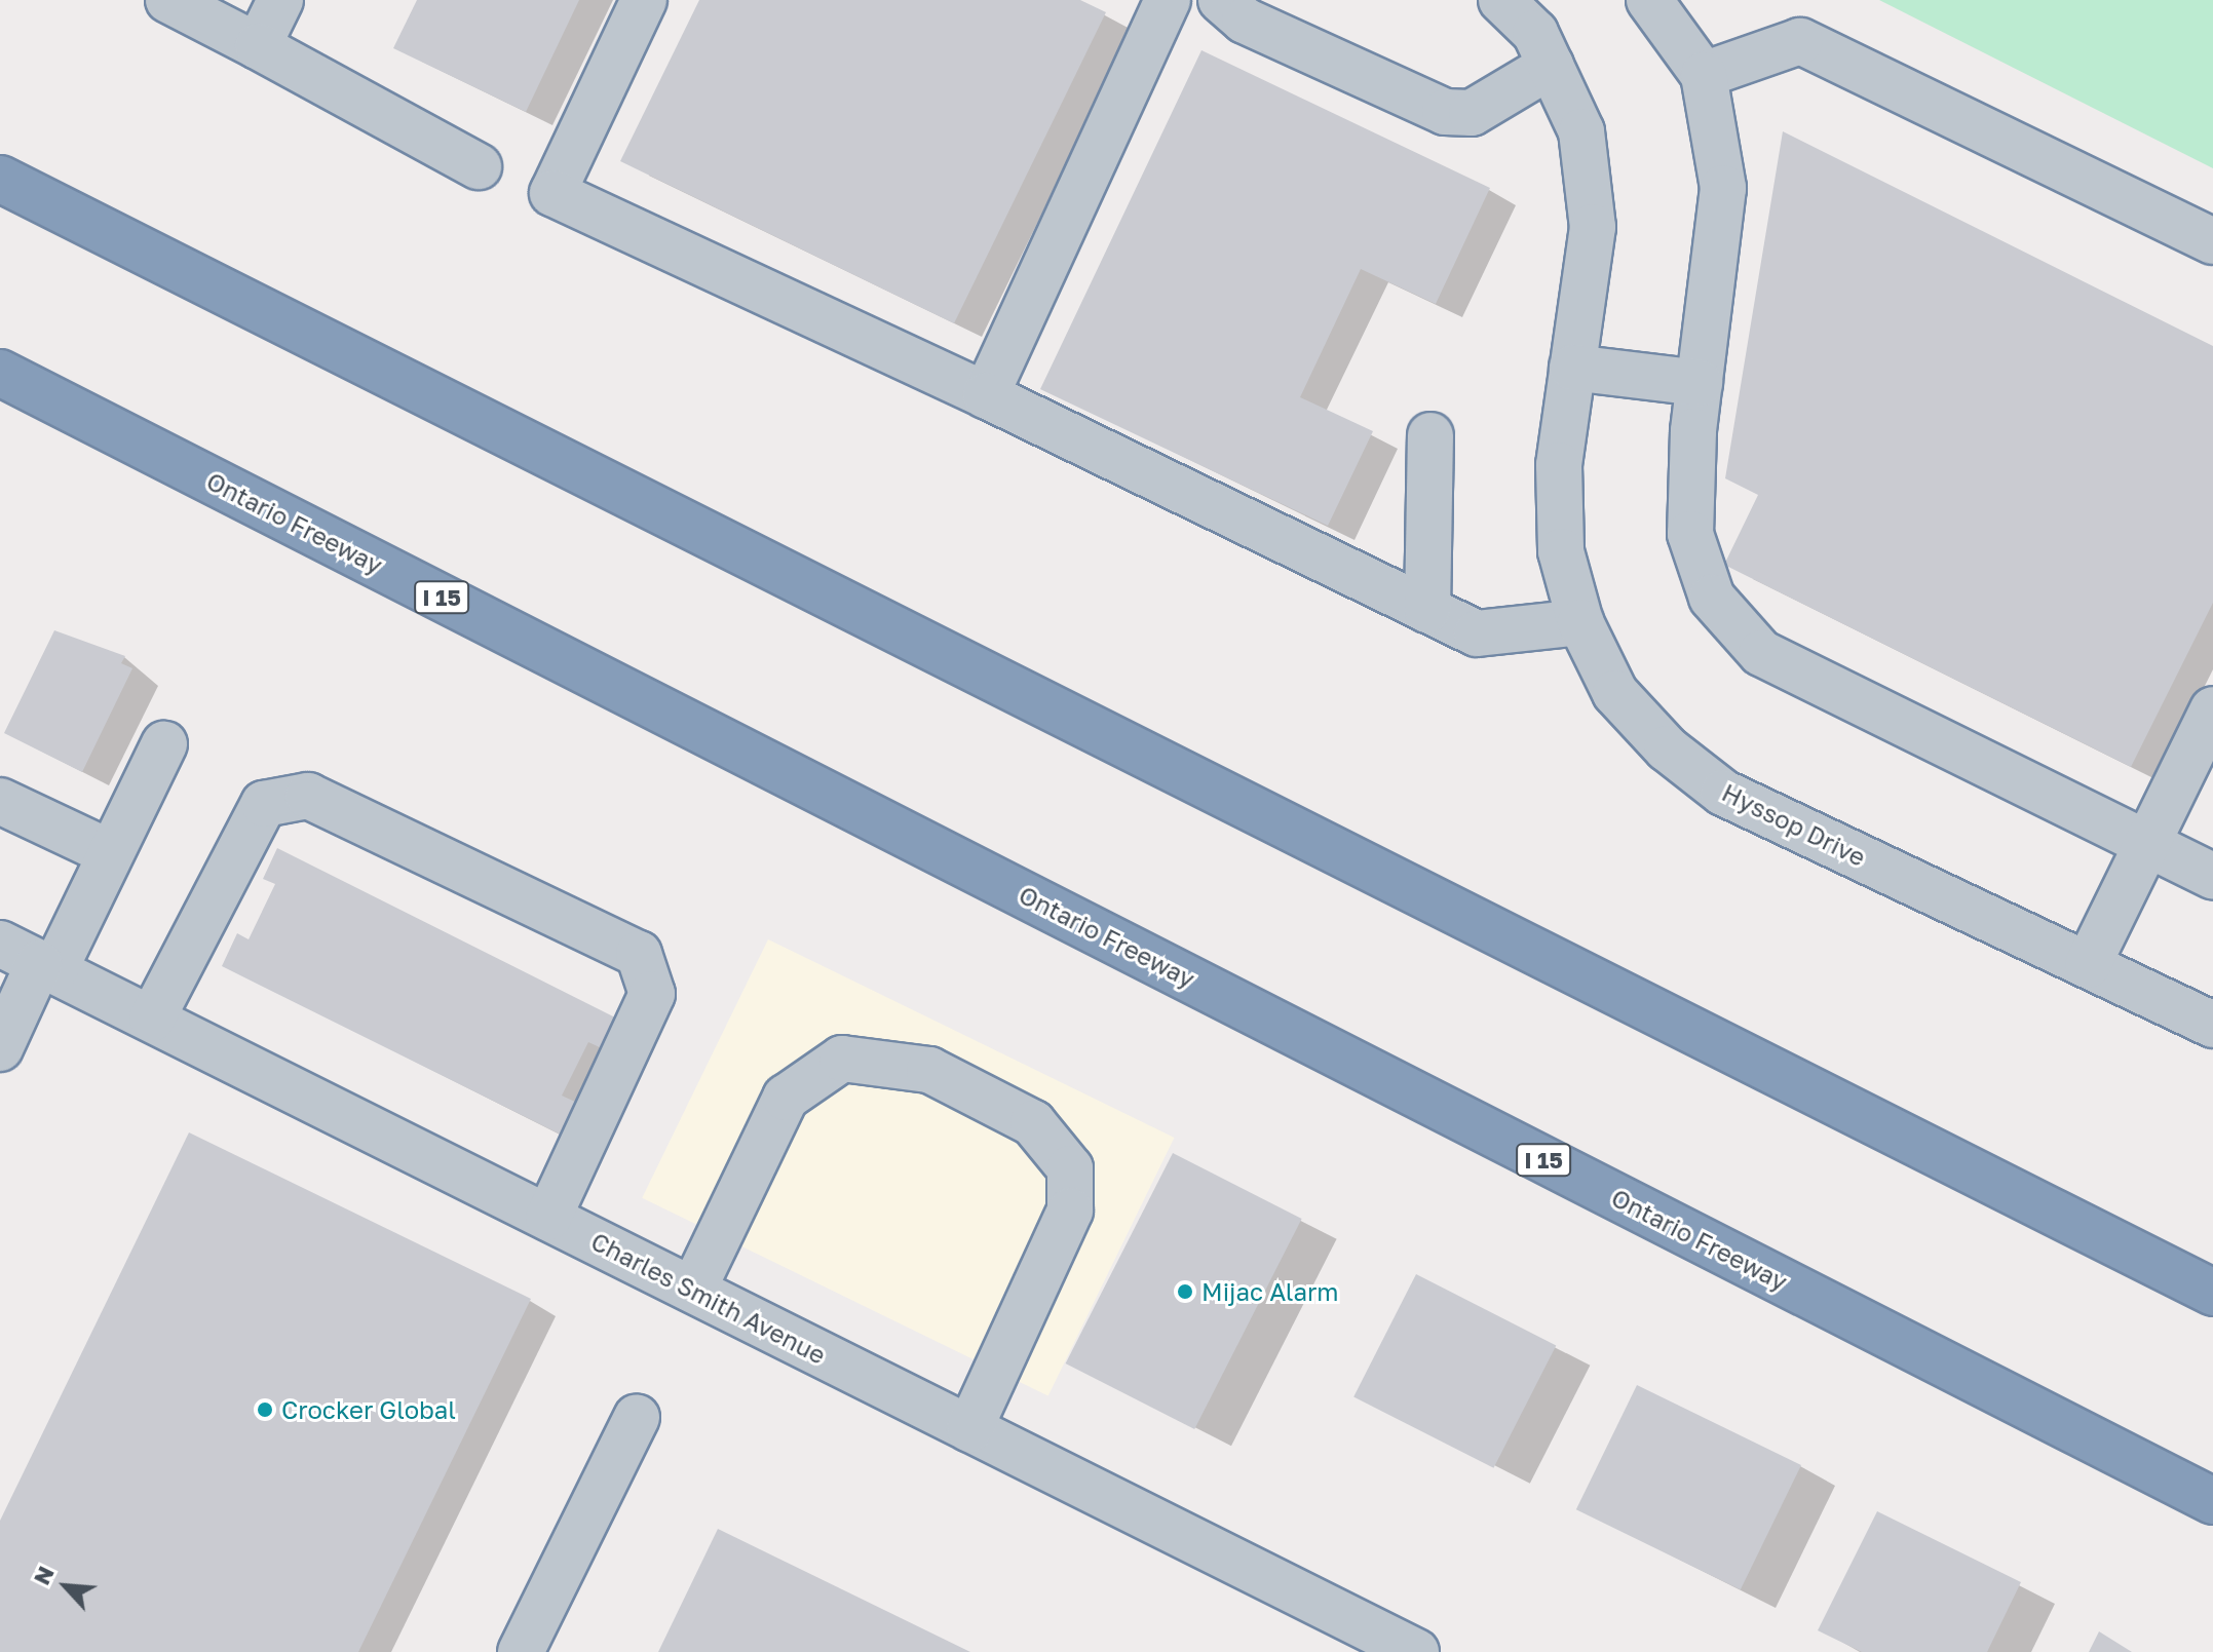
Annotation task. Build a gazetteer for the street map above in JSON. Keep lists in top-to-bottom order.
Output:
{
  "streets": {
    "highway": ["Ontario Freeway", "I 15"],
    "street": ["Hyssop Drive", "Charles Smith Avenue"]
  },
  "places": ["Mijac Alarm", "Crocker Global"],
  "north": "top left"
}
